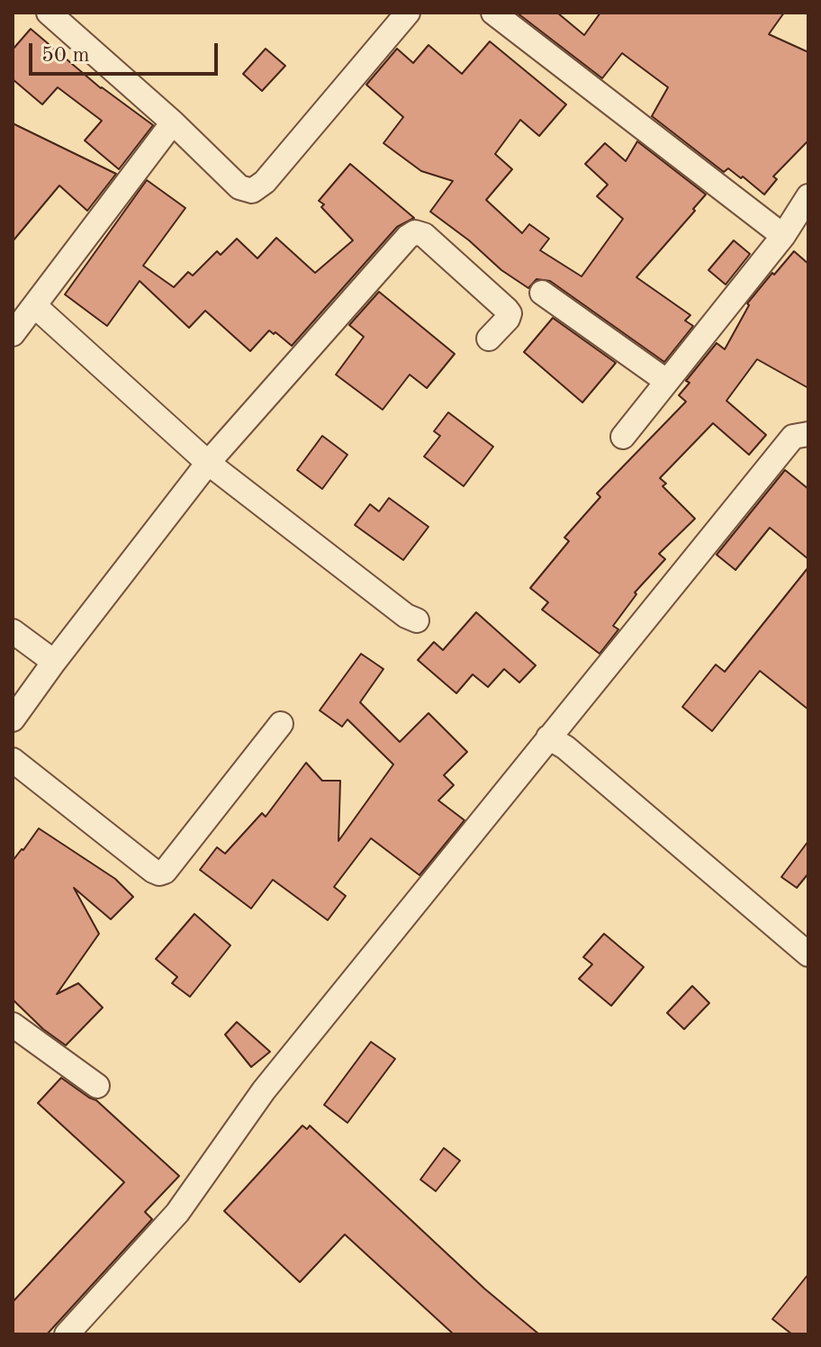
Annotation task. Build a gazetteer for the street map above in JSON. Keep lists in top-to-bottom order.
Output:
{
  "scale_bar": "50 m"
}
